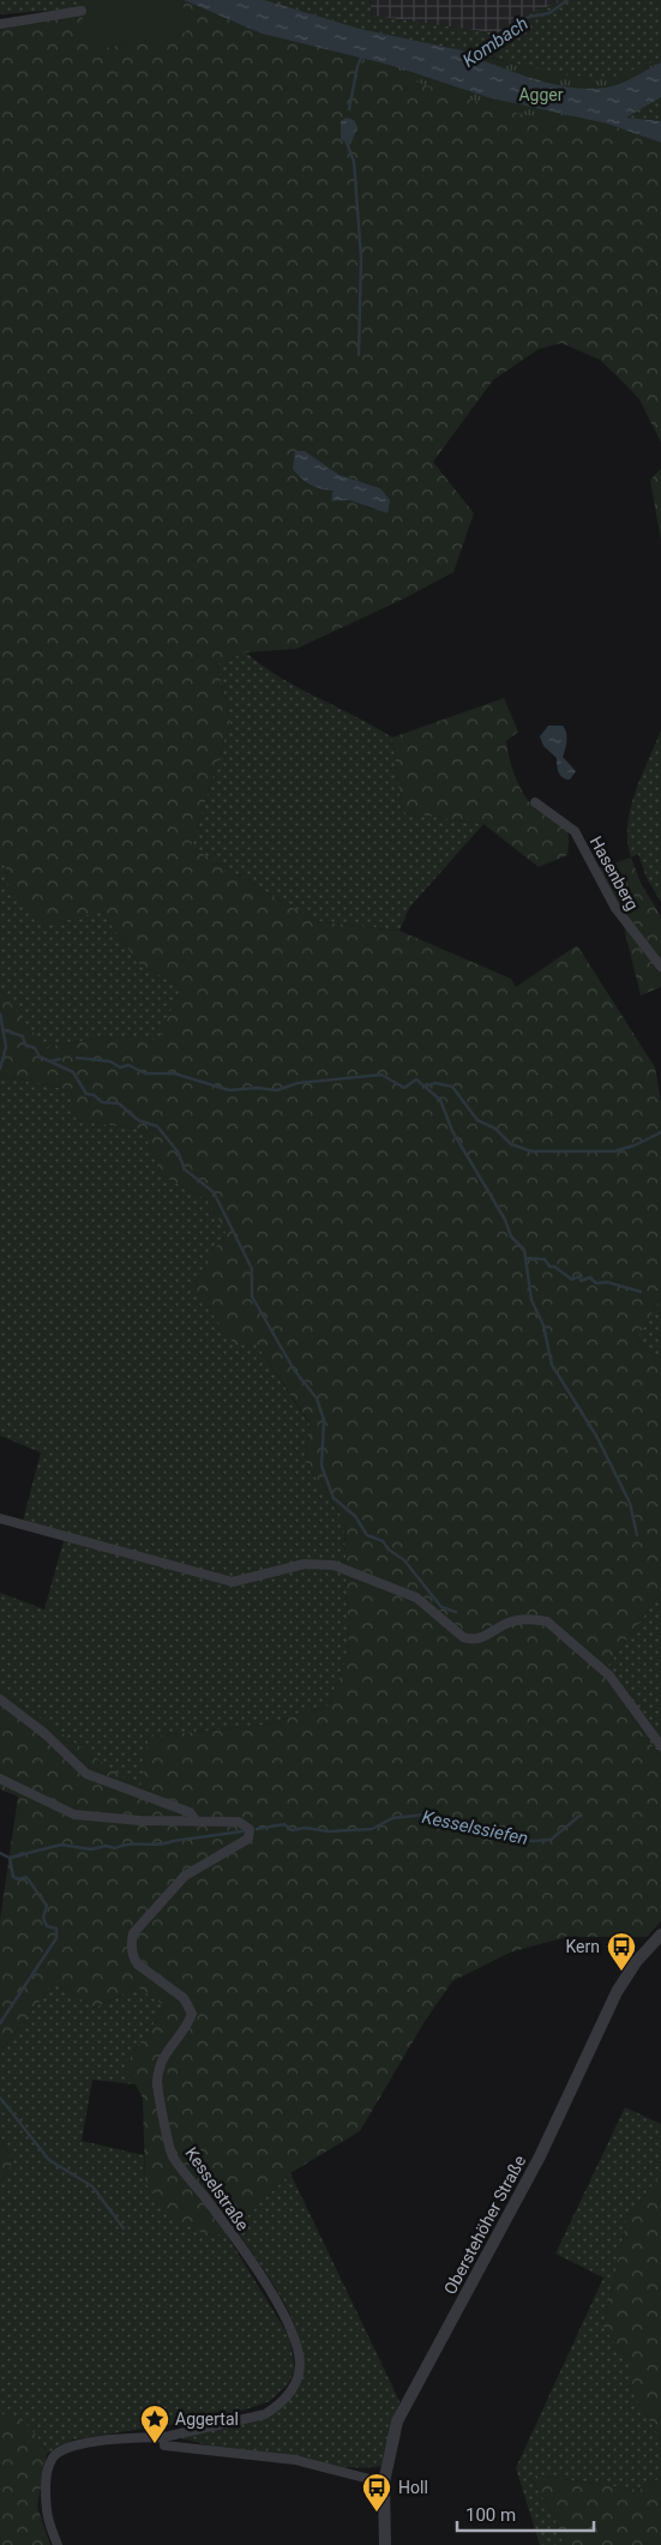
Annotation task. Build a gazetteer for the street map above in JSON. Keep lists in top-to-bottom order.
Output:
{
  "streets": {
    "street": ["Hasenberg", "Kesselstraße", "Oberstehöher Straße"]
  },
  "water": ["Kombach", "Kesselssiefen"],
  "parks": ["Agger"],
  "places": {
    "bus stop": ["Kern", "Holl"],
    "place": ["Aggertal"]
  },
  "scale_bar": "100 m"
}
